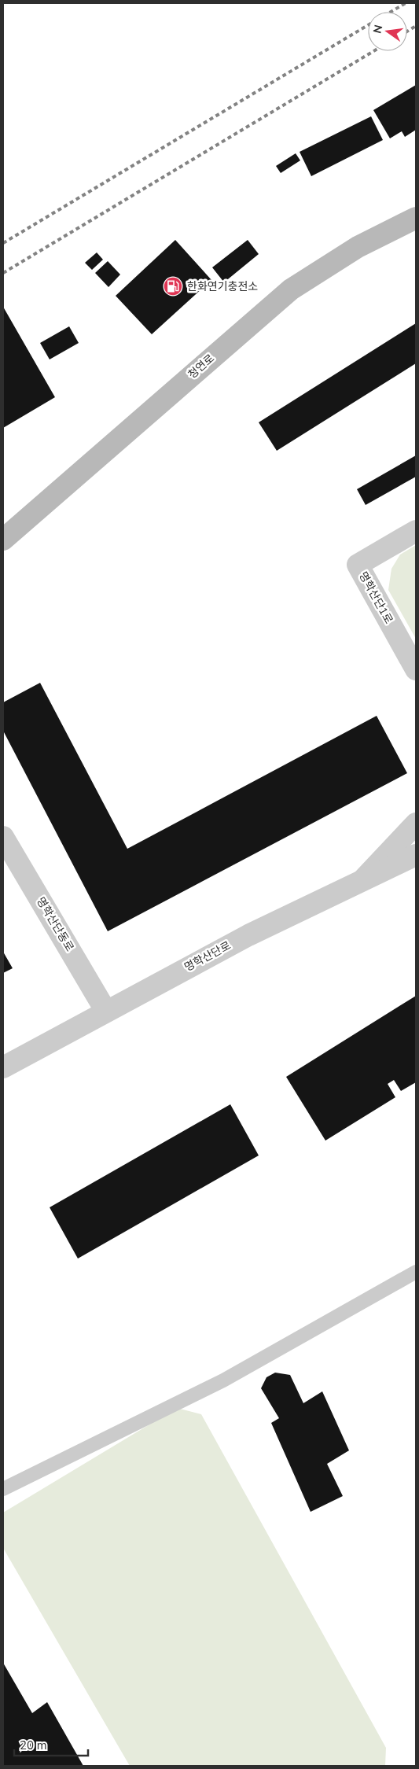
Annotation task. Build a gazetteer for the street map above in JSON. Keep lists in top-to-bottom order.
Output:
{
  "streets": {
    "main road": ["청연로"],
    "street": ["명학산단1로", "명학산단동로", "명학산단로"]
  },
  "crossings": [
    ["명학산단동로", "명학산단로"]
  ],
  "places": {
    "fuel station": ["한화연기충전소"]
  },
  "scale_bar": "20 m",
  "north": "left"
}
